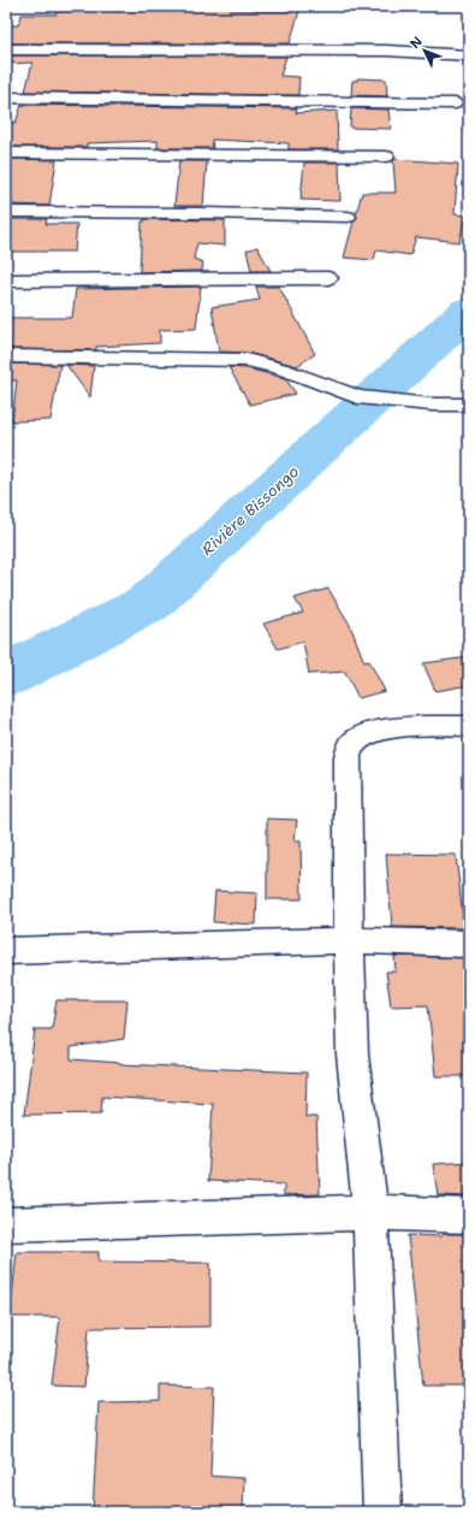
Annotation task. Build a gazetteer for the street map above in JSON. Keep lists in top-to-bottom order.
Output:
{
  "water": ["Rivière Bissongo"],
  "north": "top left"
}
